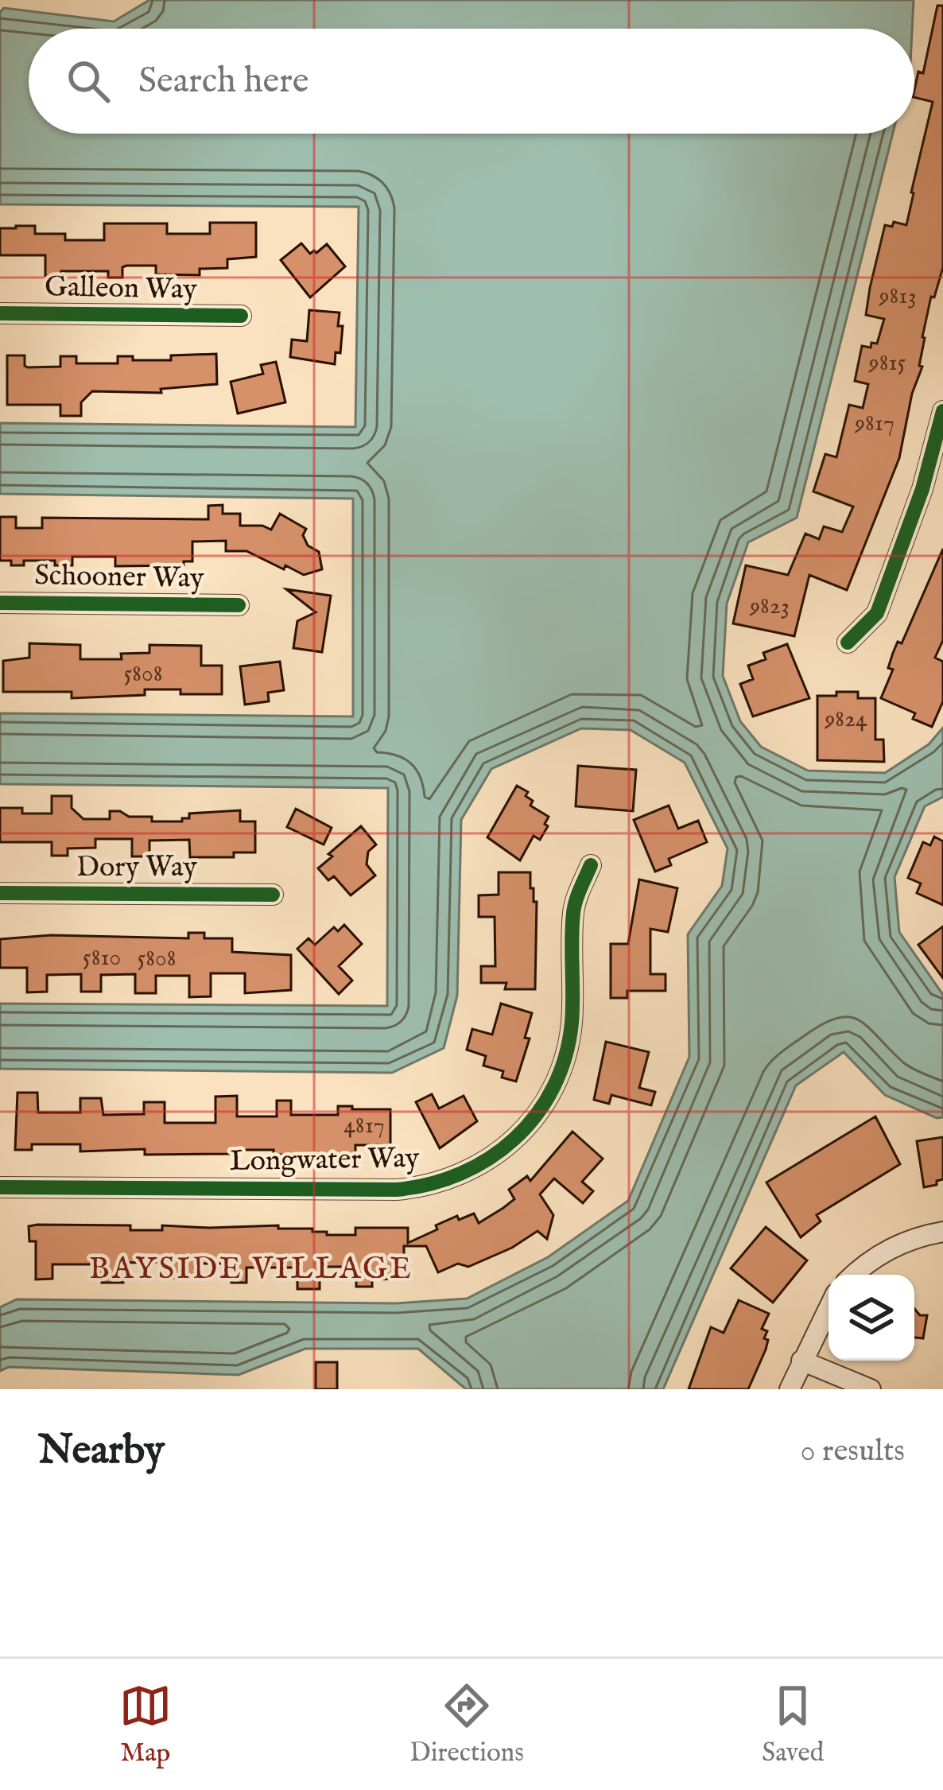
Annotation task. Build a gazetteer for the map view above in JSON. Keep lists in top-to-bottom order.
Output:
{
  "streets": {
    "street": [
      "Galleon Way",
      "Schooner Way",
      "Dory Way",
      "Longwater Way"
    ]
  },
  "districts": ["BAYSIDE VILLAGE"],
  "house_numbers": [
    "9813",
    "9815",
    "9817",
    "9823",
    "5808",
    "9824",
    "5810",
    "5808",
    "4817"
  ],
  "page": {
    "search": "Search here",
    "heading": ["Nearby", "0 results"],
    "nav": ["Map", "Directions", "Saved"]
  }
}
